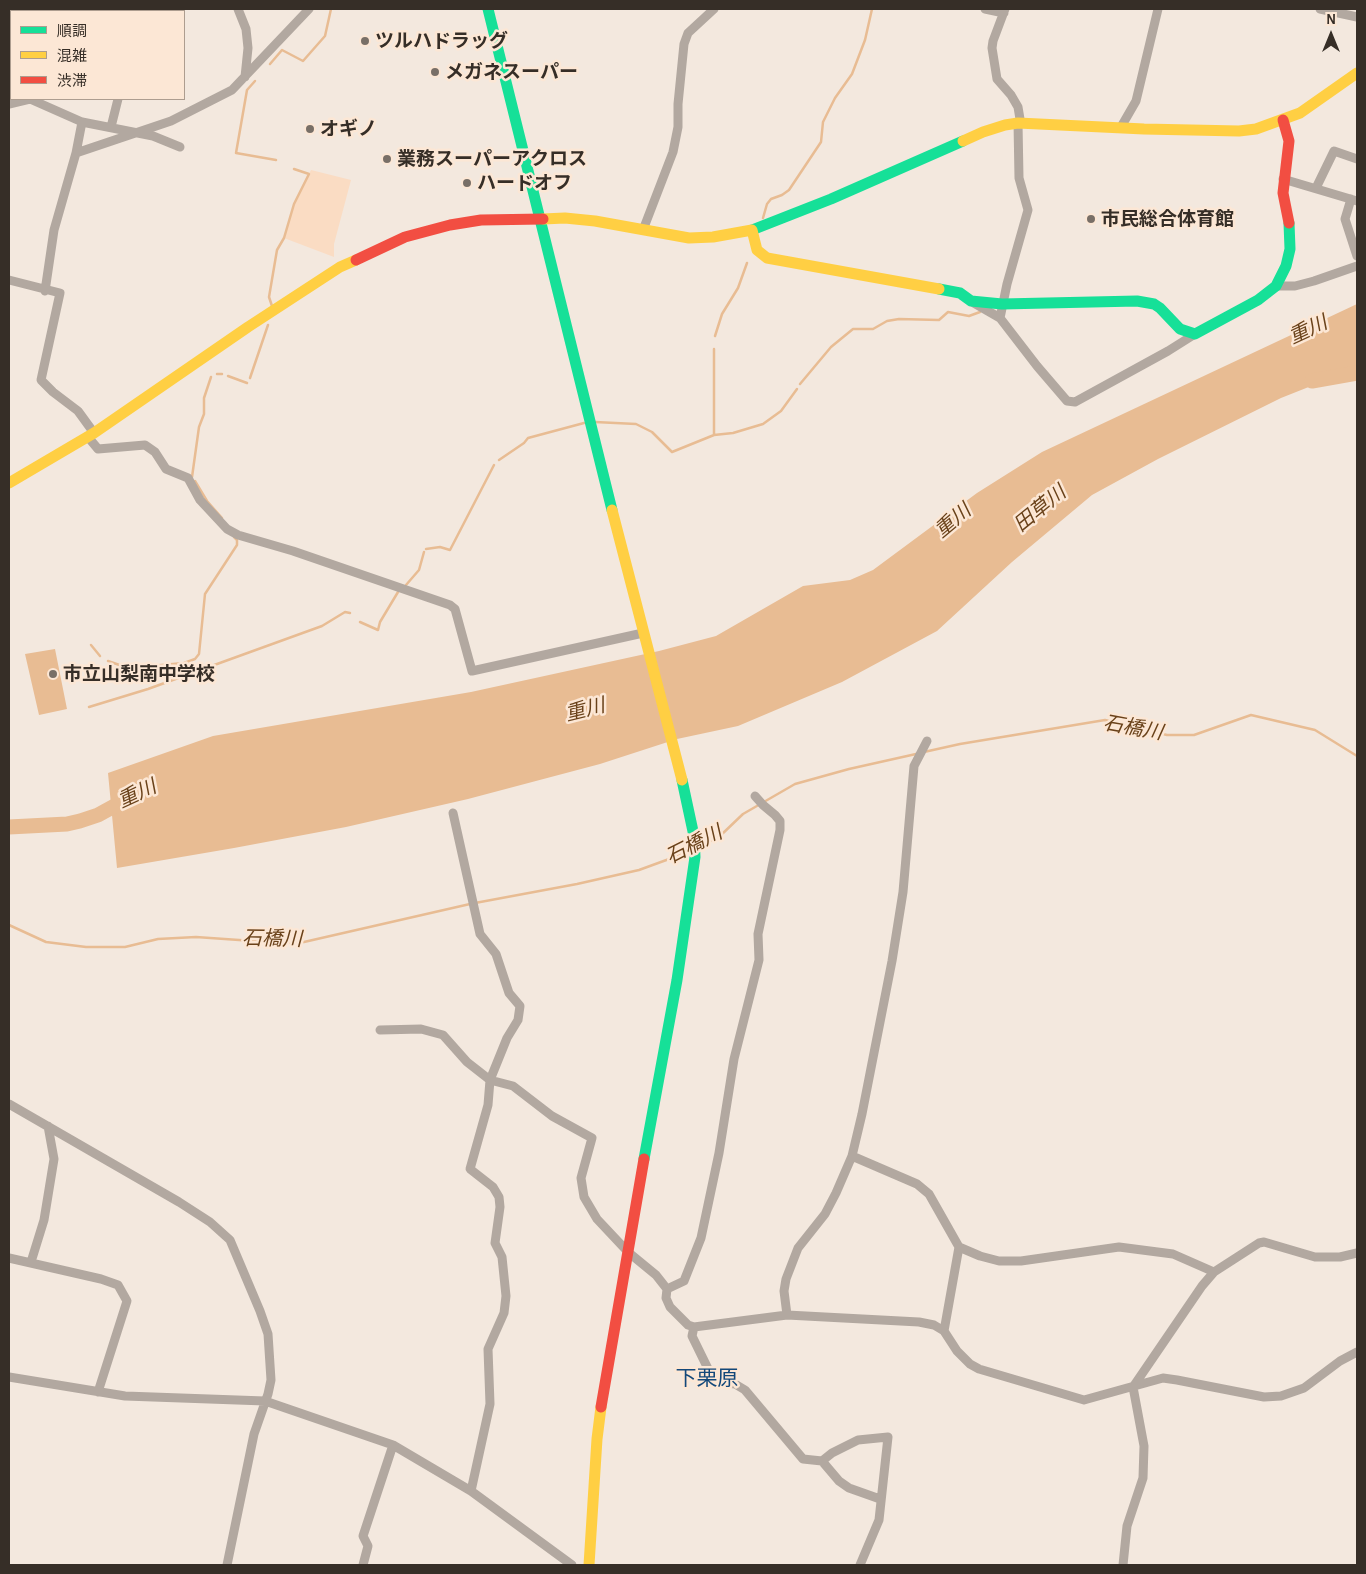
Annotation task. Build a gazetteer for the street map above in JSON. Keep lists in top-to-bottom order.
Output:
{
  "districts": ["下栗原"],
  "water": ["重川", "田草川", "石橋川"],
  "places": [
    "ツルハドラッグ",
    "メガネスーパー",
    "オギノ",
    "業務スーパーアクロス",
    "ハードオフ",
    "市民総合体育館",
    "市立山梨南中学校"
  ],
  "legend": ["順調", "混雑", "渋滞"],
  "north": "top"
}
